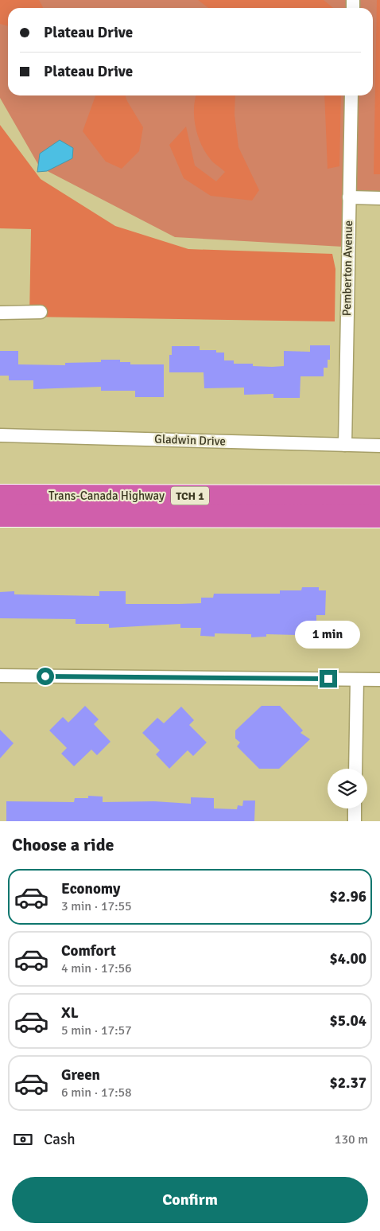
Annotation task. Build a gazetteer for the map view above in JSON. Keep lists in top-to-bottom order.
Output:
{
  "streets": {
    "highway": ["Trans-Canada Highway", "TCH 1"],
    "street": ["Pemberton Avenue", "Gladwin Drive"]
  },
  "crossings": [
    ["Pemberton Avenue", "Gladwin Drive"]
  ],
  "page": {
    "banner": ["Plateau Drive", "Plateau Drive"],
    "bubble": "1 min",
    "heading": "Choose a ride",
    "list": [
      {
        "name": "Economy",
        "note": "3 min · 17:55",
        "value": "$2.96"
      },
      {
        "name": "Comfort",
        "note": "4 min · 17:56",
        "value": "$4.00"
      },
      {
        "name": "XL",
        "note": "5 min · 17:57",
        "value": "$5.04"
      },
      {
        "name": "Green",
        "note": "6 min · 17:58",
        "value": "$2.37"
      }
    ],
    "pay": ["Cash", "130 m"],
    "buttons": "Confirm"
  }
}
